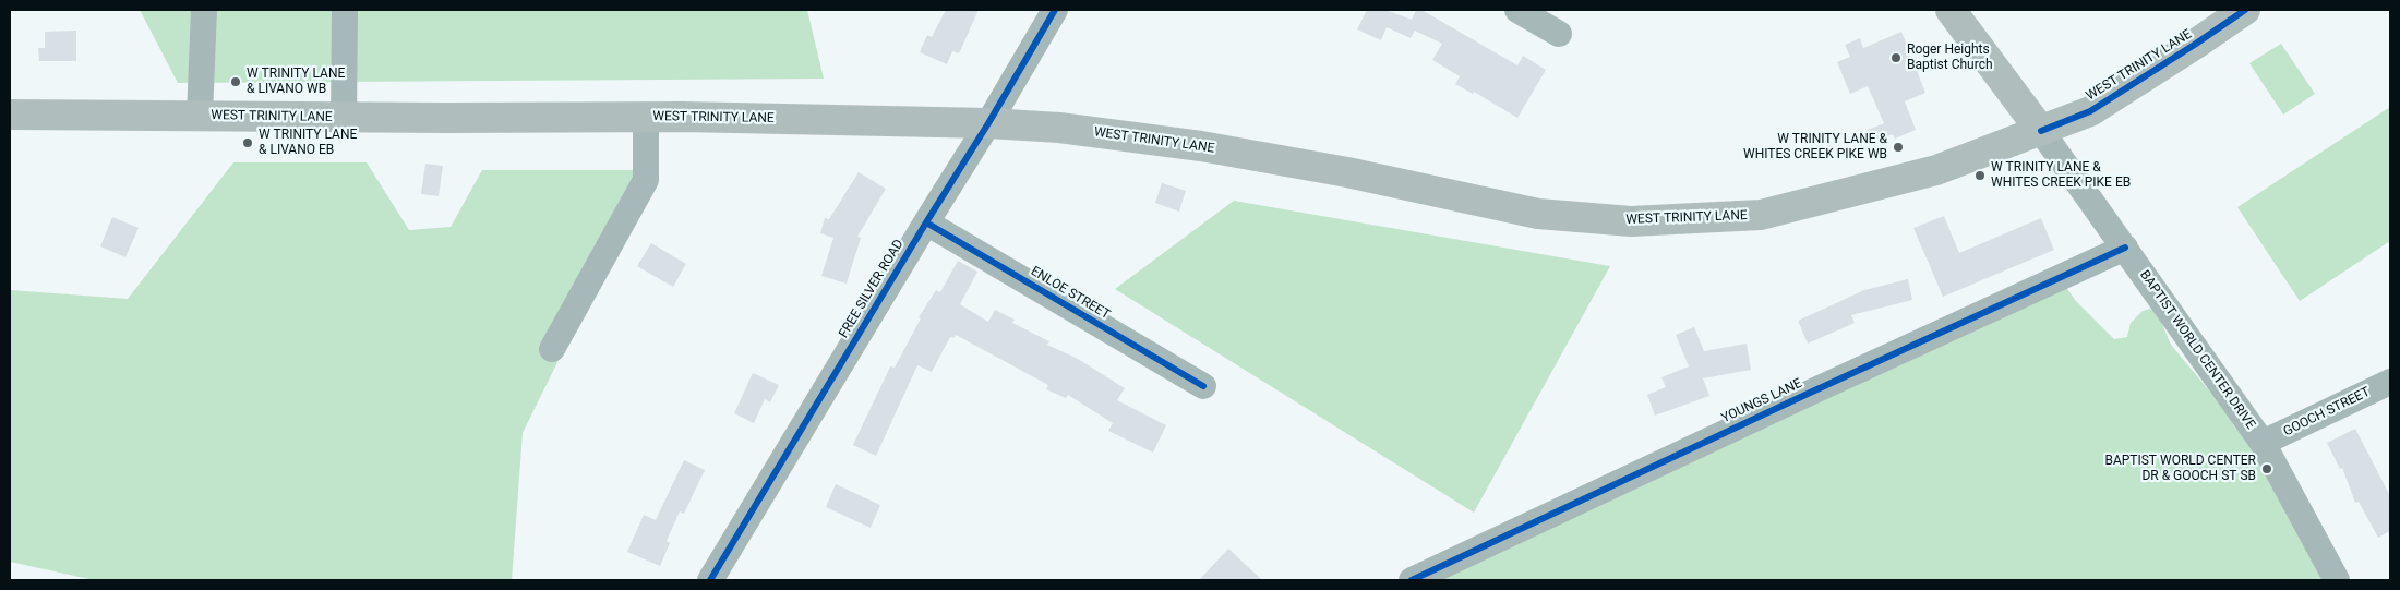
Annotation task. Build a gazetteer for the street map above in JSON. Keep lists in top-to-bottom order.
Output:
{
  "streets": {
    "main road": ["WEST TRINITY LANE"],
    "street": [
      "FREE SILVER ROAD",
      "ENLOE STREET",
      "BAPTIST WORLD CENTER DRIVE",
      "YOUNGS LANE",
      "GOOCH STREET"
    ]
  },
  "crossings": [
    ["WEST TRINITY LANE", "FREE SILVER ROAD"],
    ["WEST TRINITY LANE", "BAPTIST WORLD CENTER DRIVE"],
    ["FREE SILVER ROAD", "ENLOE STREET"],
    ["BAPTIST WORLD CENTER DRIVE", "YOUNGS LANE"],
    ["BAPTIST WORLD CENTER DRIVE", "GOOCH STREET"]
  ],
  "places": [
    "Roger Heights Baptist Church",
    "W TRINITY LANE & LIVANO WB",
    "W TRINITY LANE & LIVANO EB",
    "W TRINITY LANE & WHITES CREEK PIKE WB",
    "W TRINITY LANE & WHITES CREEK PIKE EB",
    "BAPTIST WORLD CENTER DR & GOOCH ST SB"
  ]
}
